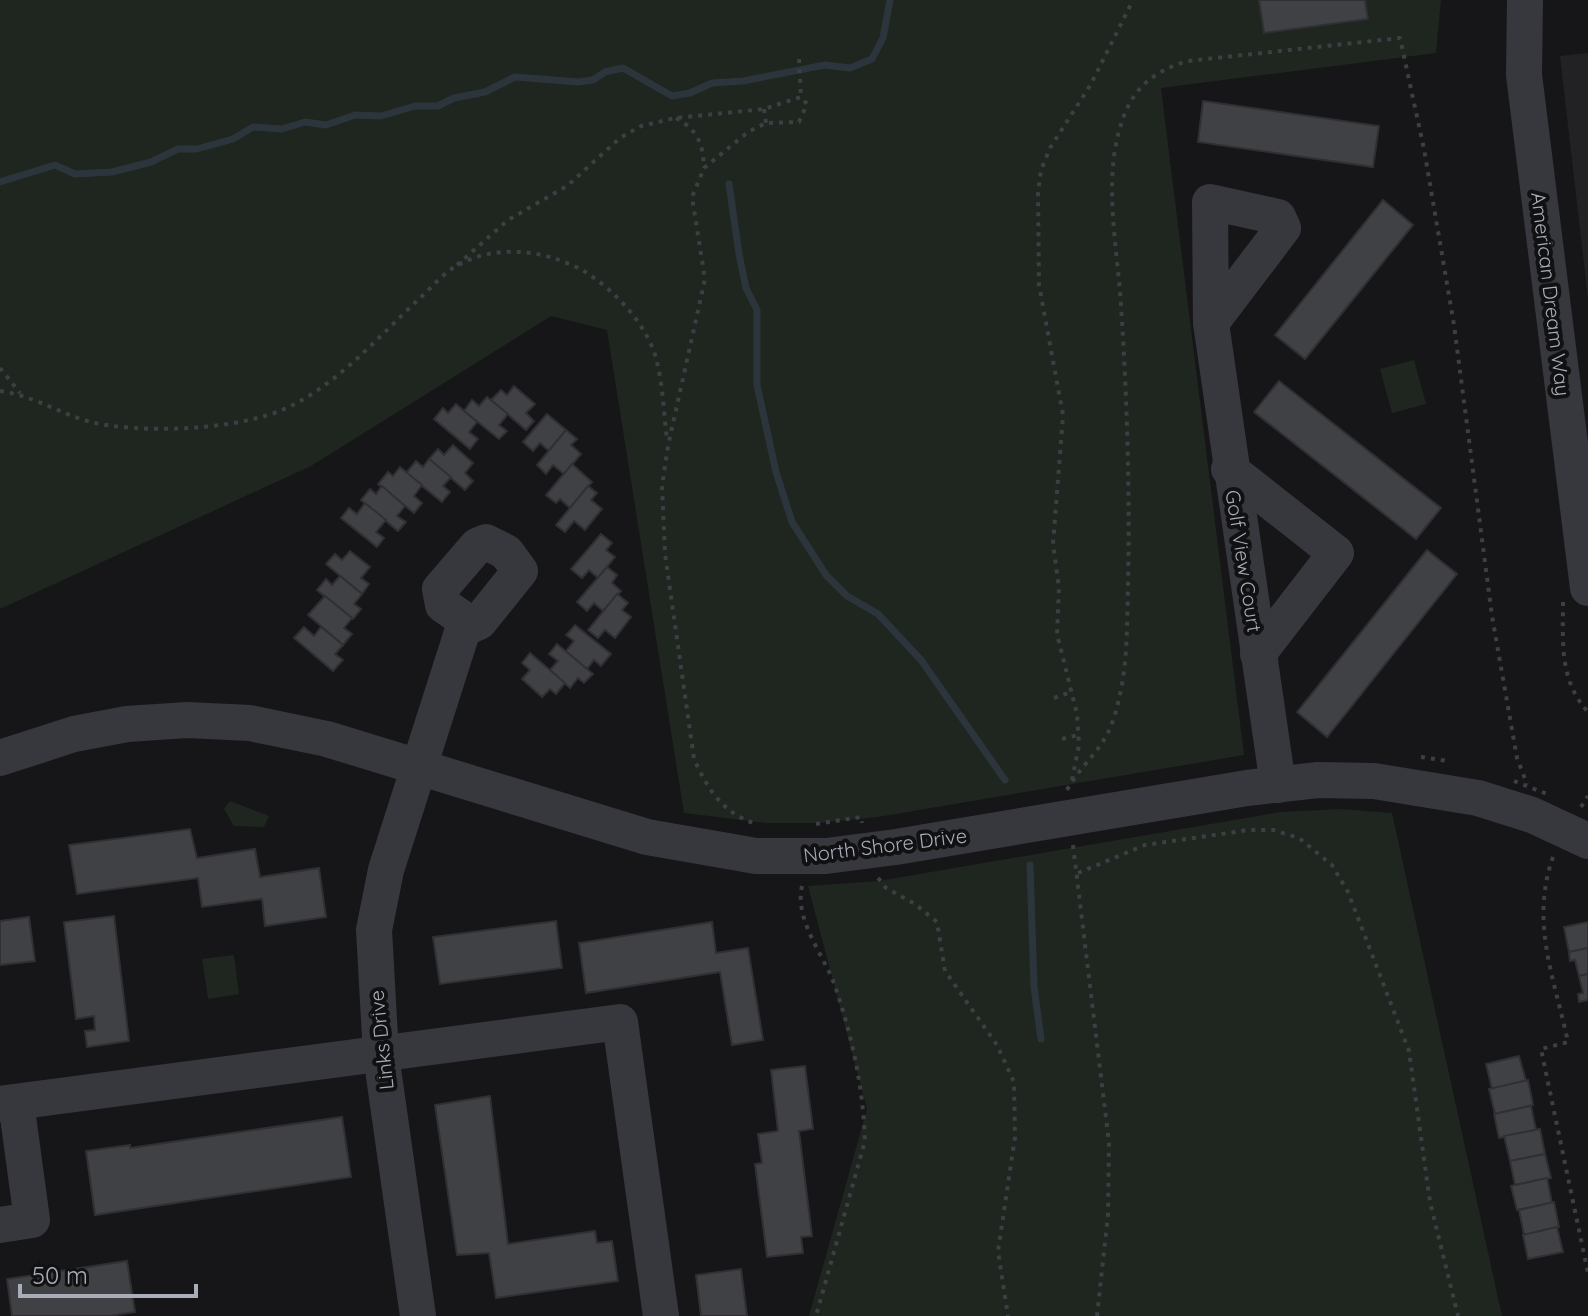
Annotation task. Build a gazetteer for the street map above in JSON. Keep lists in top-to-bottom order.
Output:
{
  "streets": {
    "street": [
      "American Dream Way",
      "Golf View Court",
      "North Shore Drive",
      "Links Drive"
    ]
  },
  "crossings": [
    ["Golf View Court", "North Shore Drive"],
    ["North Shore Drive", "Links Drive"]
  ],
  "scale_bar": "50 m"
}
